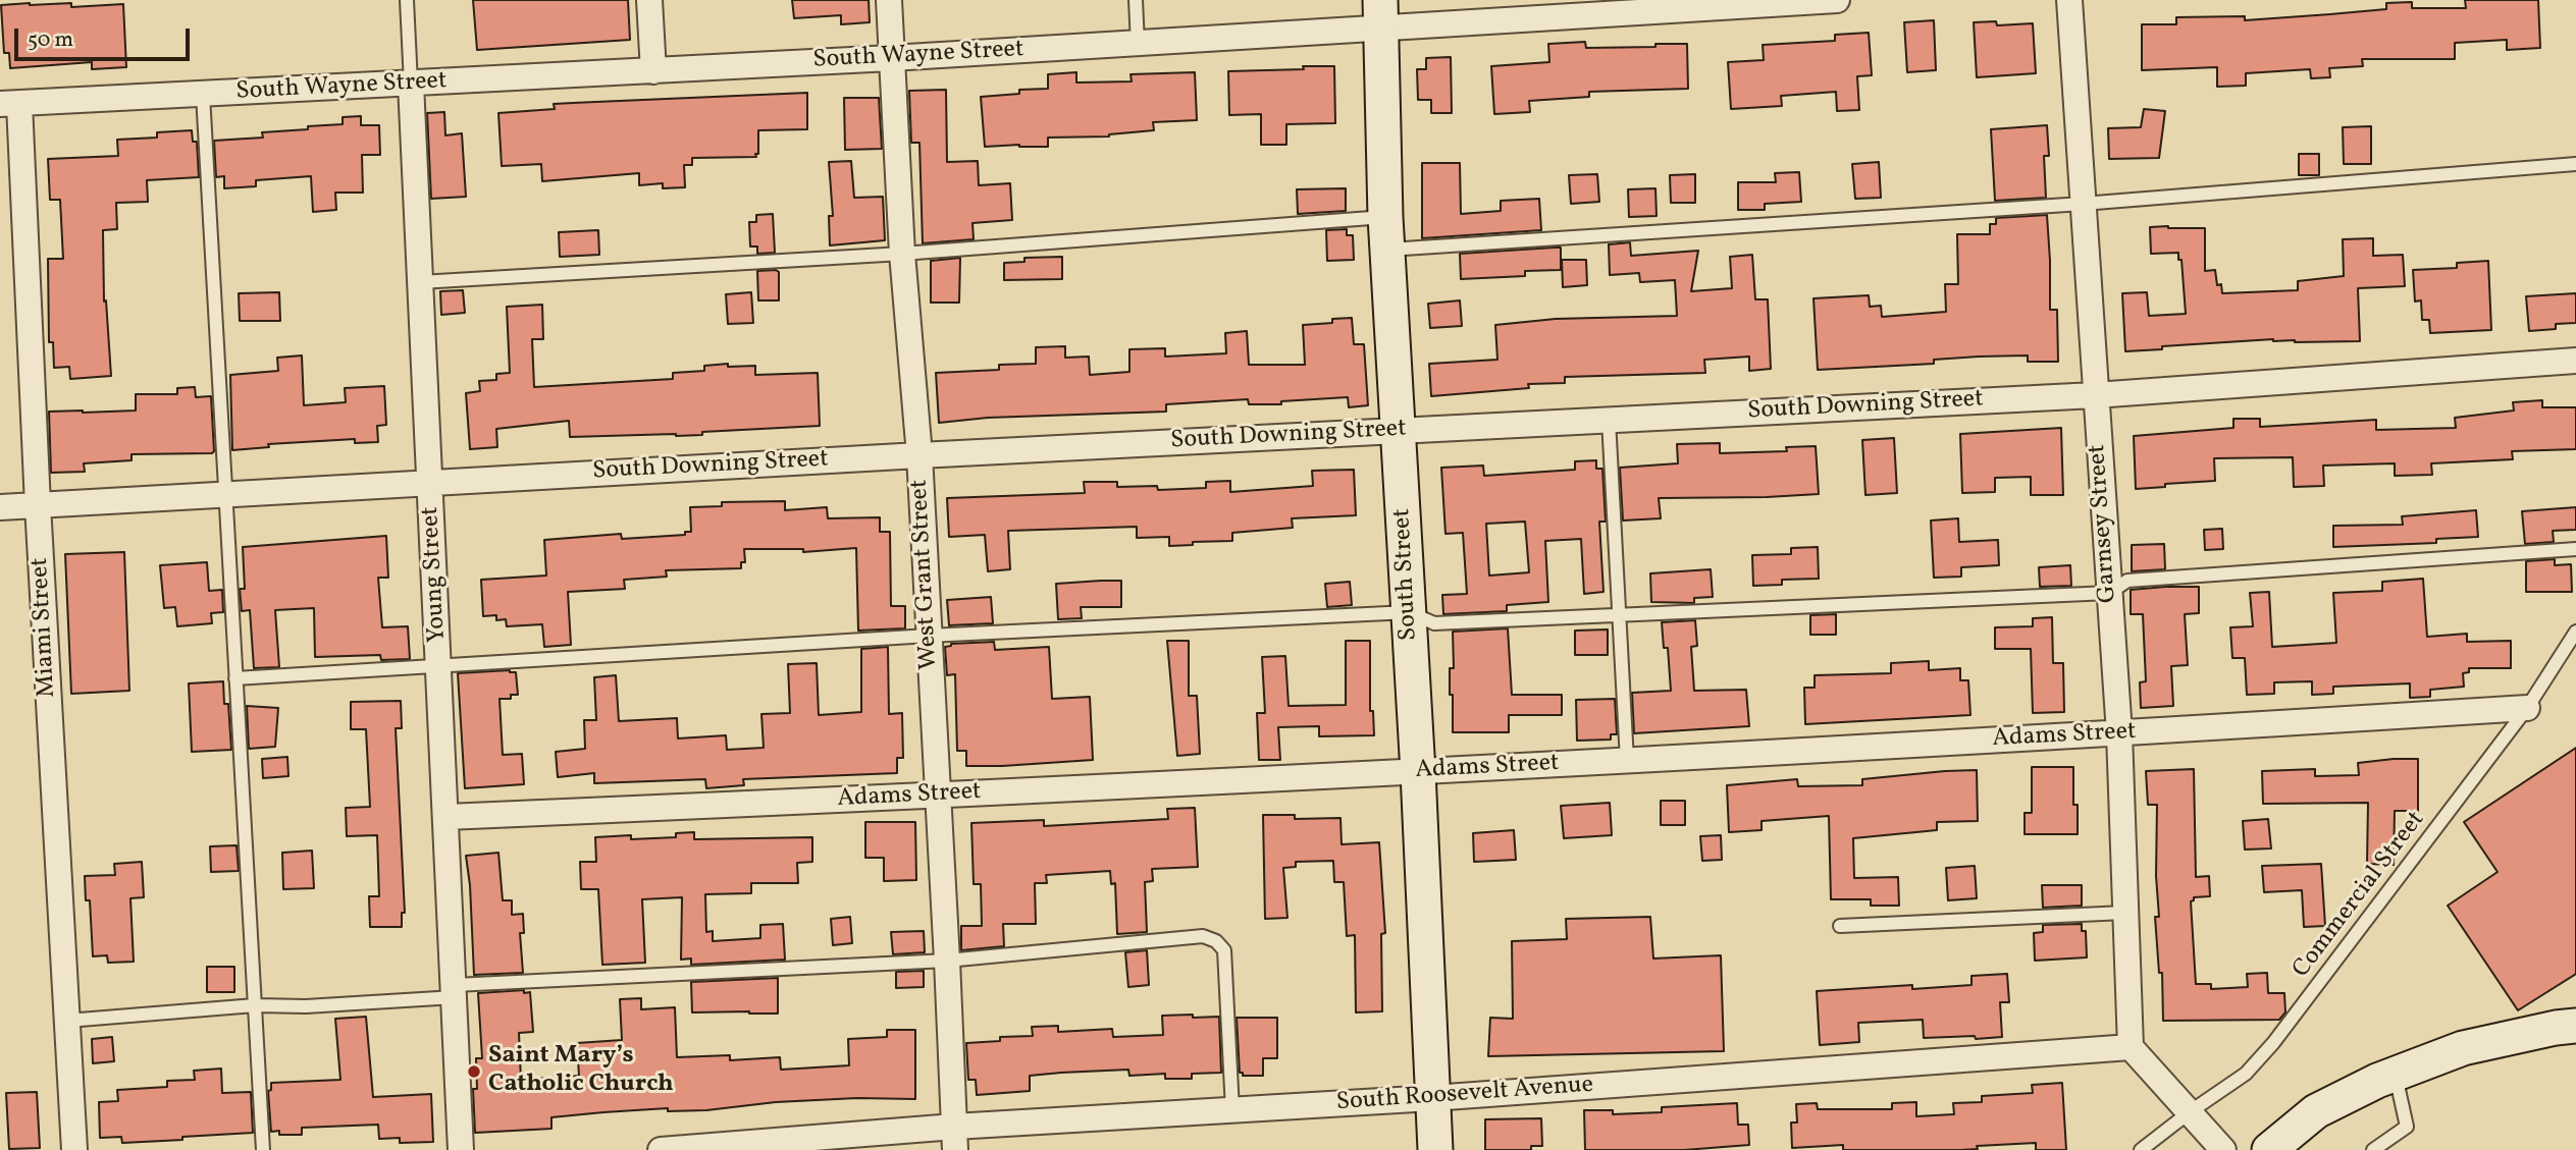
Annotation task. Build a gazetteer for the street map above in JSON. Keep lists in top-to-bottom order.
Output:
{
  "streets": {
    "street": [
      "South Wayne Street",
      "South Downing Street",
      "Garnsey Street",
      "Young Street",
      "West Grant Street",
      "South Street",
      "Miami Street",
      "Adams Street",
      "South Roosevelt Avenue"
    ],
    "lane": ["Commercial Street"]
  },
  "crossings": [
    ["South Wayne Street", "Young Street"],
    ["South Wayne Street", "West Grant Street"],
    ["South Wayne Street", "South Street"],
    ["South Wayne Street", "Miami Street"],
    ["South Downing Street", "Garnsey Street"],
    ["South Downing Street", "Young Street"],
    ["South Downing Street", "West Grant Street"],
    ["South Downing Street", "South Street"],
    ["South Downing Street", "Miami Street"],
    ["Garnsey Street", "Adams Street"],
    ["Garnsey Street", "South Roosevelt Avenue"],
    ["Young Street", "Adams Street"],
    ["West Grant Street", "Adams Street"],
    ["West Grant Street", "South Roosevelt Avenue"],
    ["South Street", "Adams Street"],
    ["South Street", "South Roosevelt Avenue"],
    ["Adams Street", "Commercial Street"]
  ],
  "places": ["Saint Mary’s Catholic Church"],
  "scale_bar": "50 m"
}
